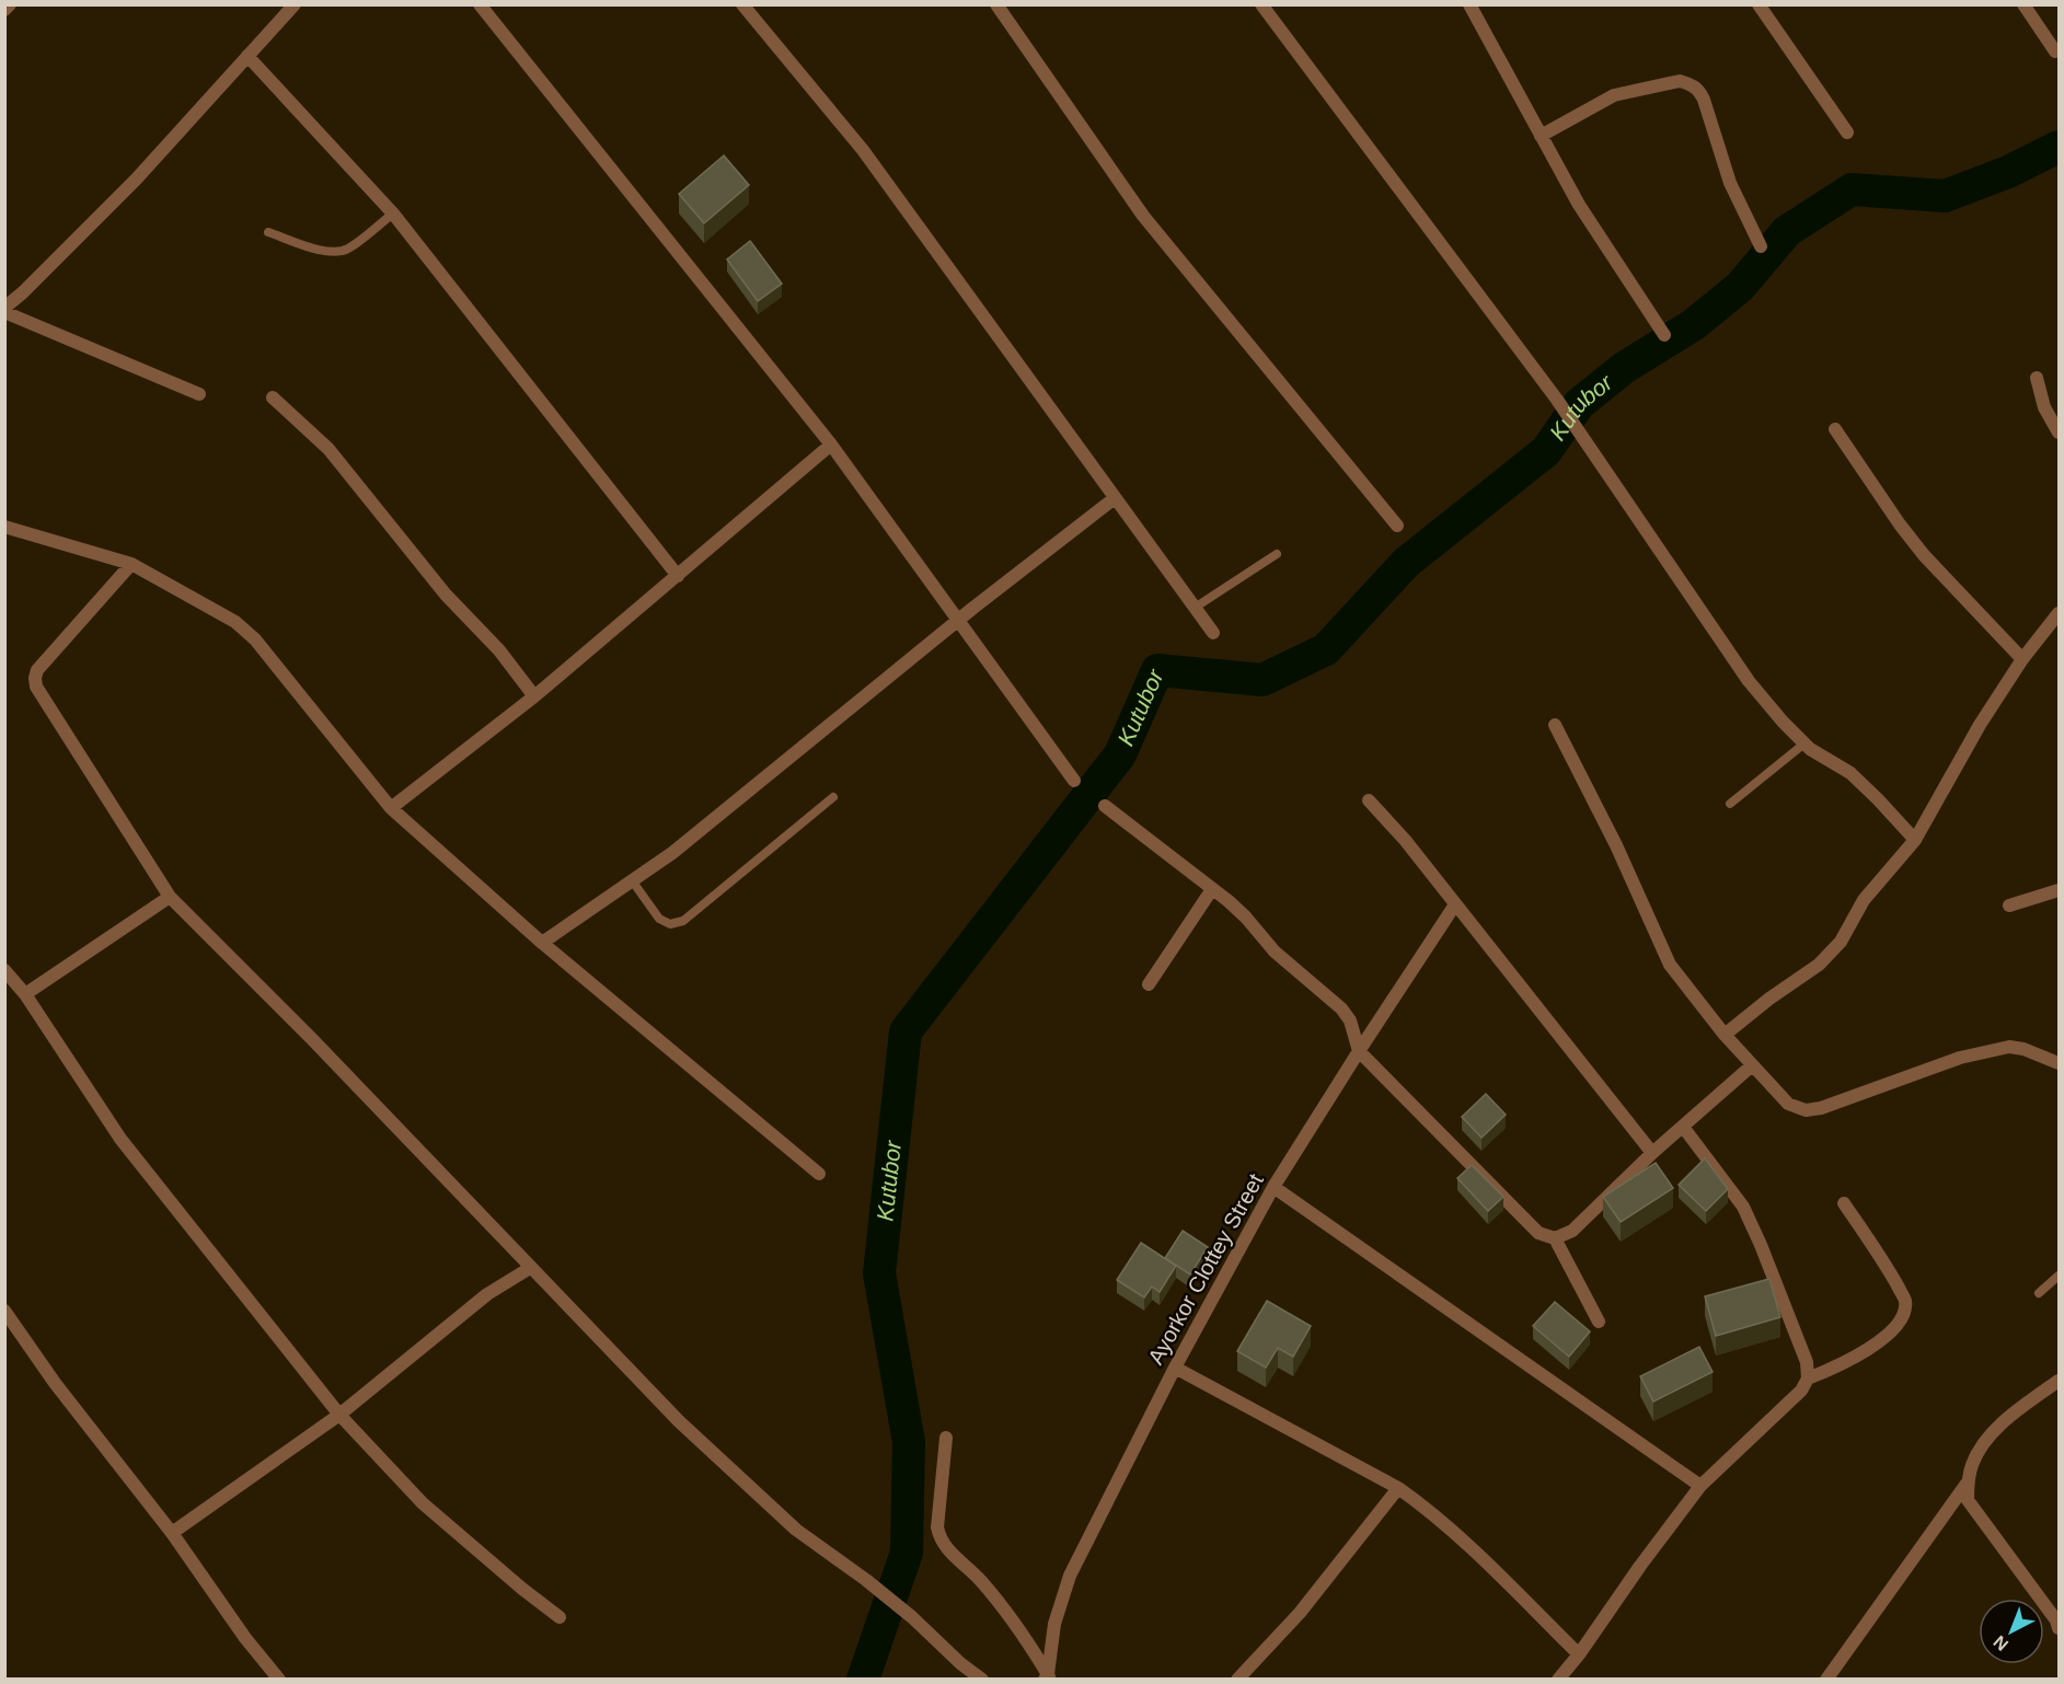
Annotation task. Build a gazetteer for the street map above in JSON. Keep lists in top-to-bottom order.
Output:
{
  "streets": {
    "street": ["Ayorkor Clottey Street"]
  },
  "water": ["Kutubor"],
  "north": "bottom left"
}
